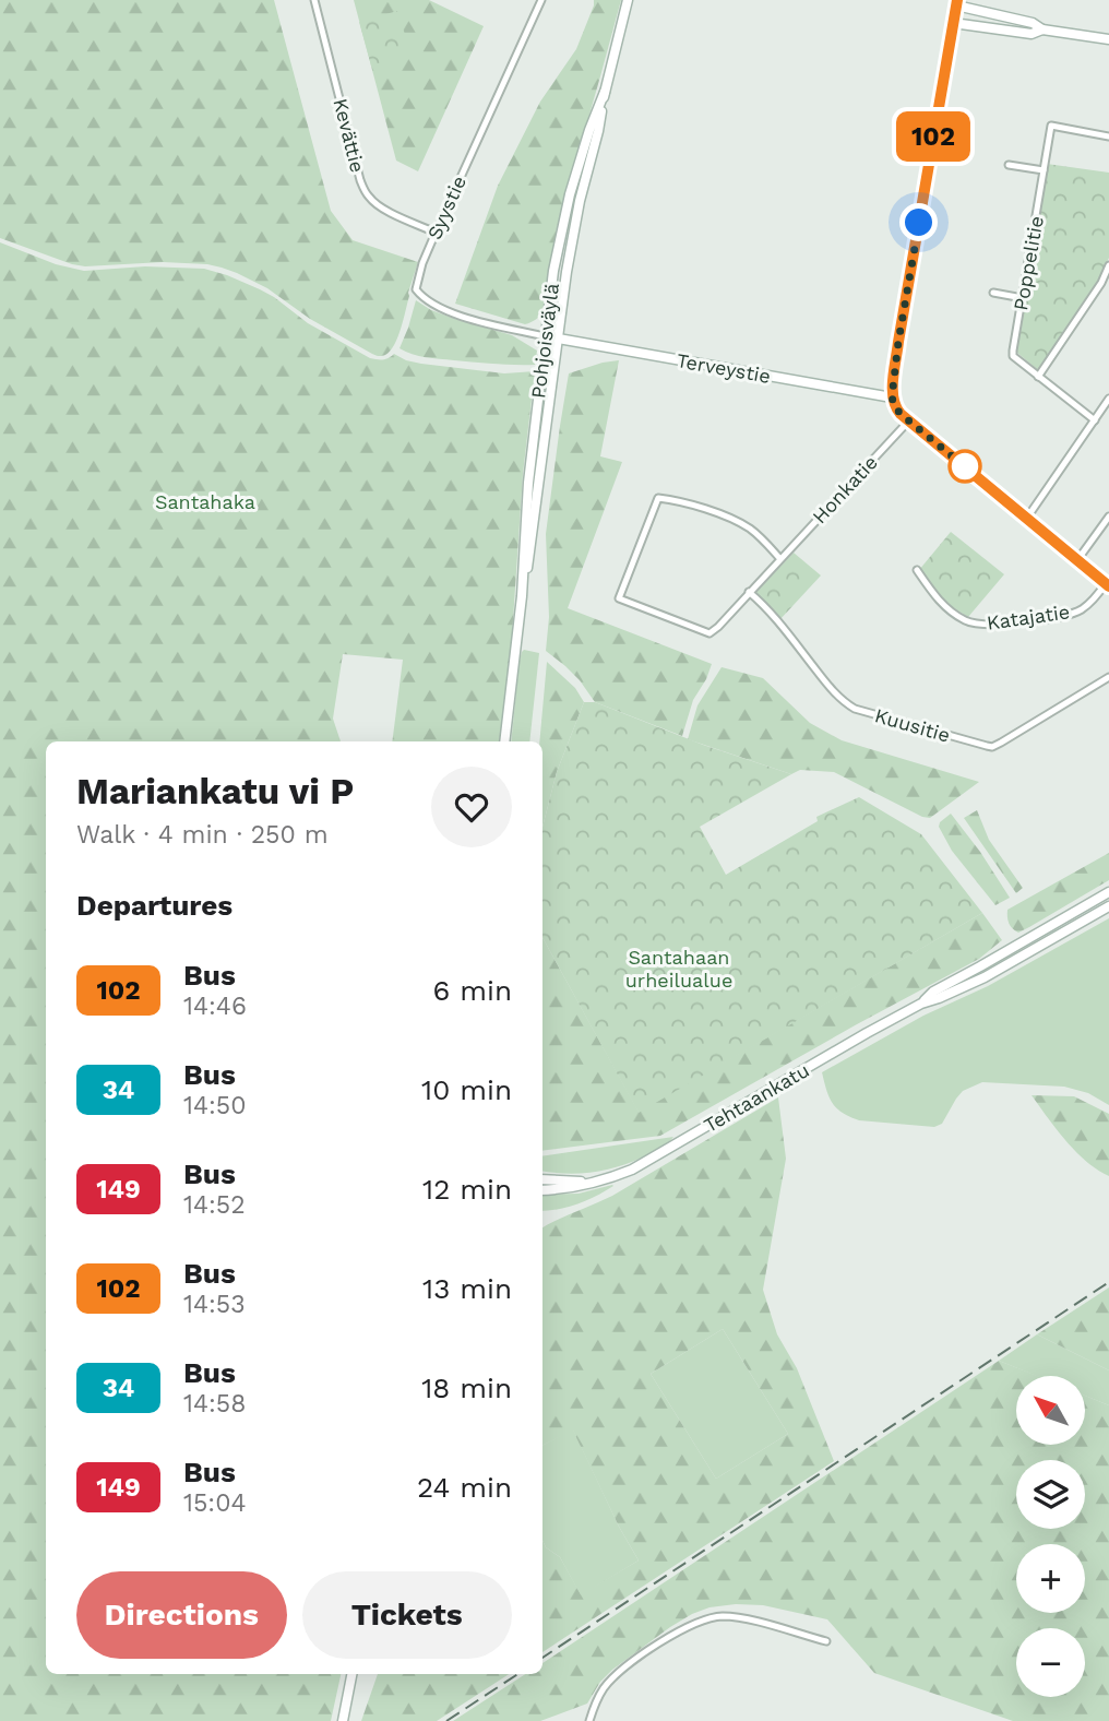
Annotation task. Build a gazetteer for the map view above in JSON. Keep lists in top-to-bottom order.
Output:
{
  "streets": {
    "main road": ["Pohjoisväylä", "Terveystie", "Tehtaankatu"],
    "street": [
      "Kevättie",
      "Syystie",
      "Poppelitie",
      "Honkatie",
      "Katajatie",
      "Kuusitie"
    ]
  },
  "crossings": [
    ["Kevättie", "Syystie"],
    ["Syystie", "Pohjoisväylä"],
    ["Syystie", "Terveystie"],
    ["Pohjoisväylä", "Terveystie"],
    ["Honkatie", "Kuusitie"]
  ],
  "parks": ["Santahaka", "Santahaan urheilualue"],
  "lines": ["bus line 102"],
  "north": "top left",
  "page": {
    "on_map": "102",
    "heading": [
      ["Mariankatu vi P", "Walk · 4 min · 250 m"],
      "Departures"
    ],
    "list": [
      {
        "mark": "102",
        "name": "Bus",
        "note": "14:46",
        "value": "6 min"
      },
      {
        "mark": "34",
        "name": "Bus",
        "note": "14:50",
        "value": "10 min"
      },
      {
        "mark": "149",
        "name": "Bus",
        "note": "14:52",
        "value": "12 min"
      },
      {
        "mark": "102",
        "name": "Bus",
        "note": "14:53",
        "value": "13 min"
      },
      {
        "mark": "34",
        "name": "Bus",
        "note": "14:58",
        "value": "18 min"
      },
      {
        "mark": "149",
        "name": "Bus",
        "note": "15:04",
        "value": "24 min"
      }
    ],
    "map_buttons": ["+", "−"],
    "buttons": ["Directions", "Tickets"]
  }
}
